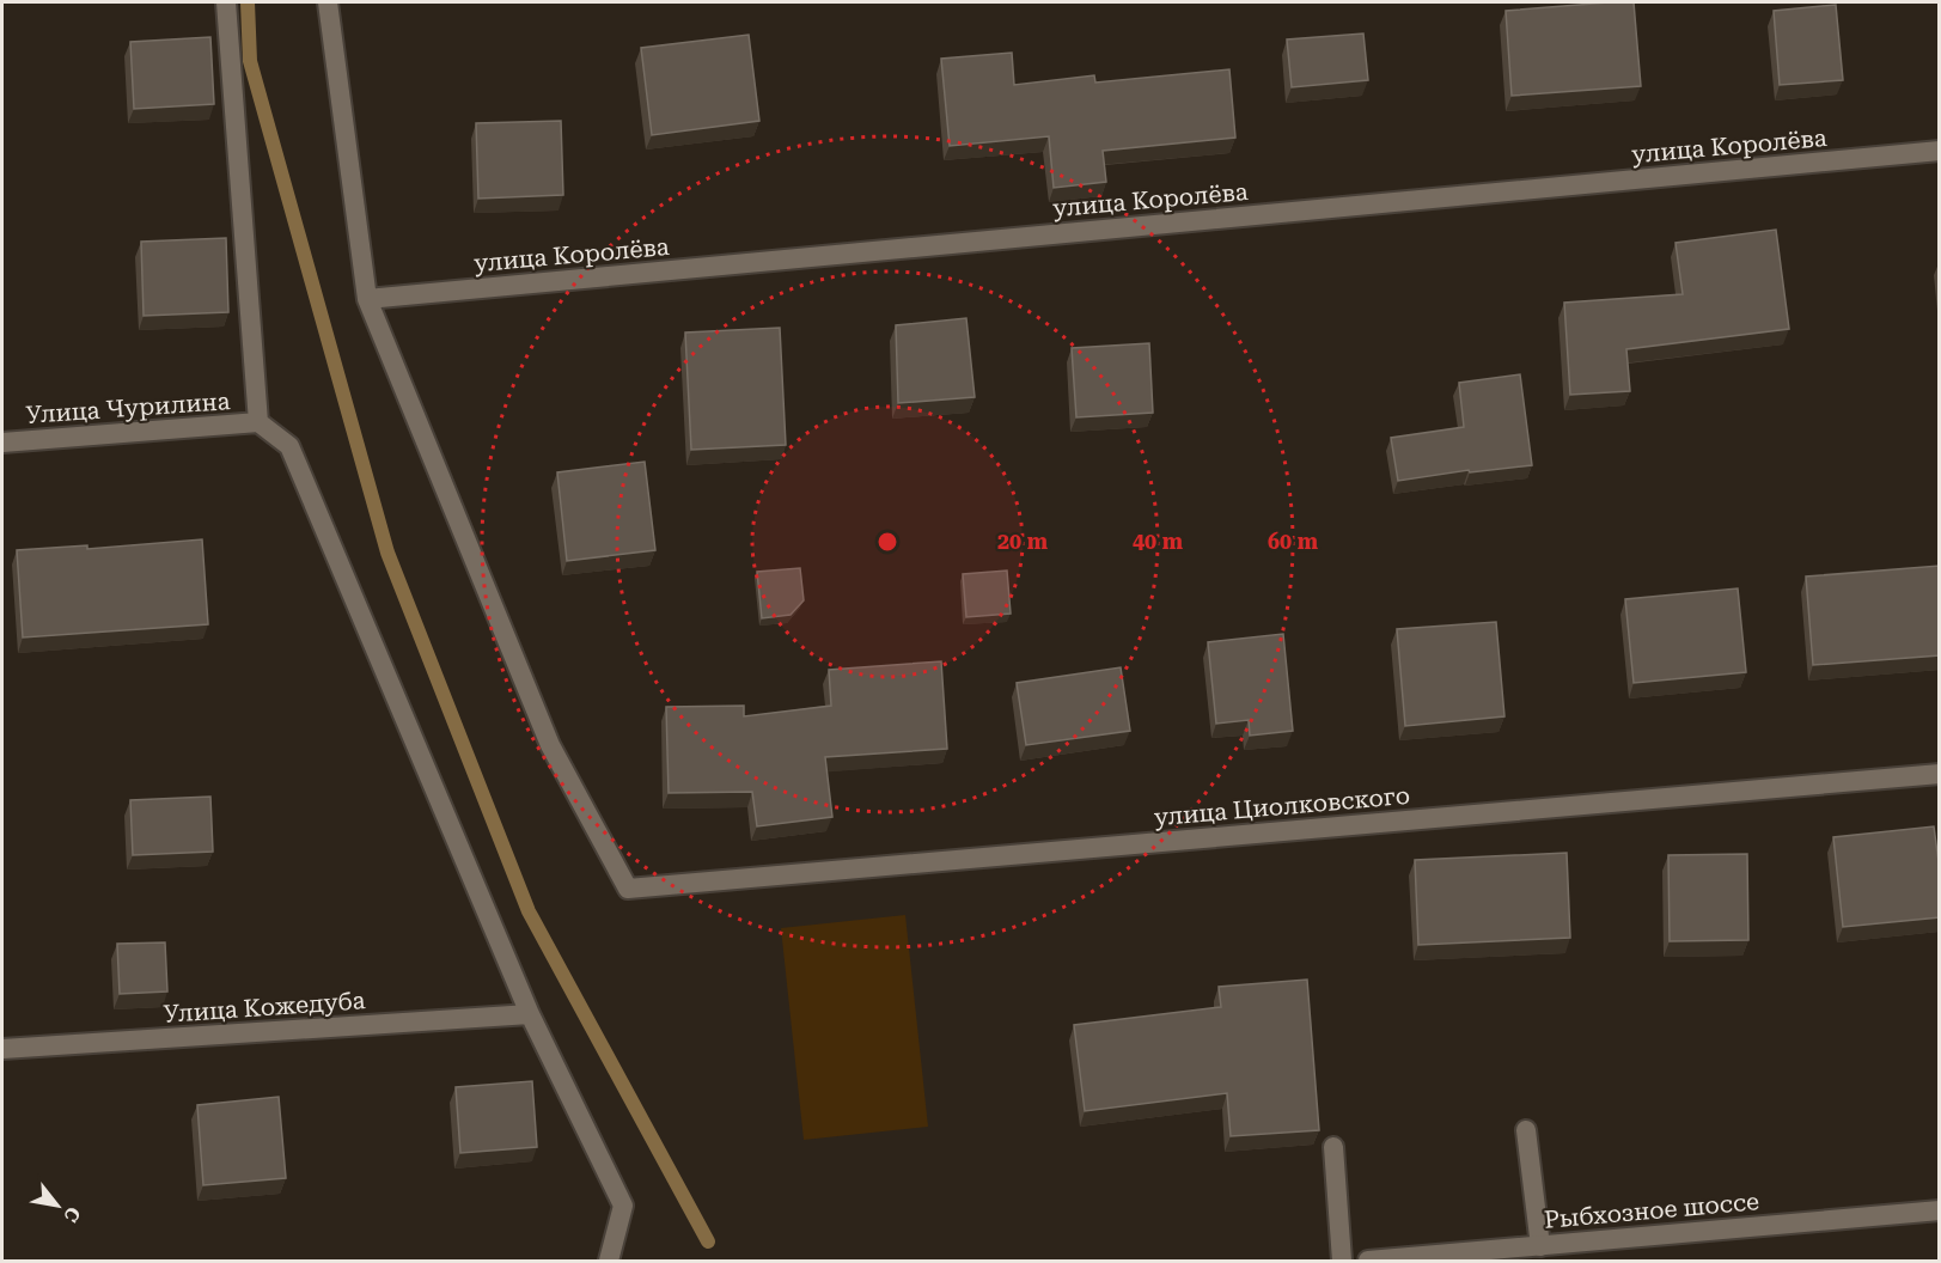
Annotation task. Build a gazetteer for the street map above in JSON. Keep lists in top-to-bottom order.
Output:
{
  "streets": {
    "street": [
      "улица Королёва",
      "Улица Чурилина",
      "улица Циолковского",
      "Улица Кожедуба",
      "Рыбхозное шоссе"
    ]
  },
  "crossings": [
    ["улица Королёва", "улица Циолковского"]
  ],
  "north": "bottom right",
  "rings": ["20 m", "40 m", "60 m"]
}
